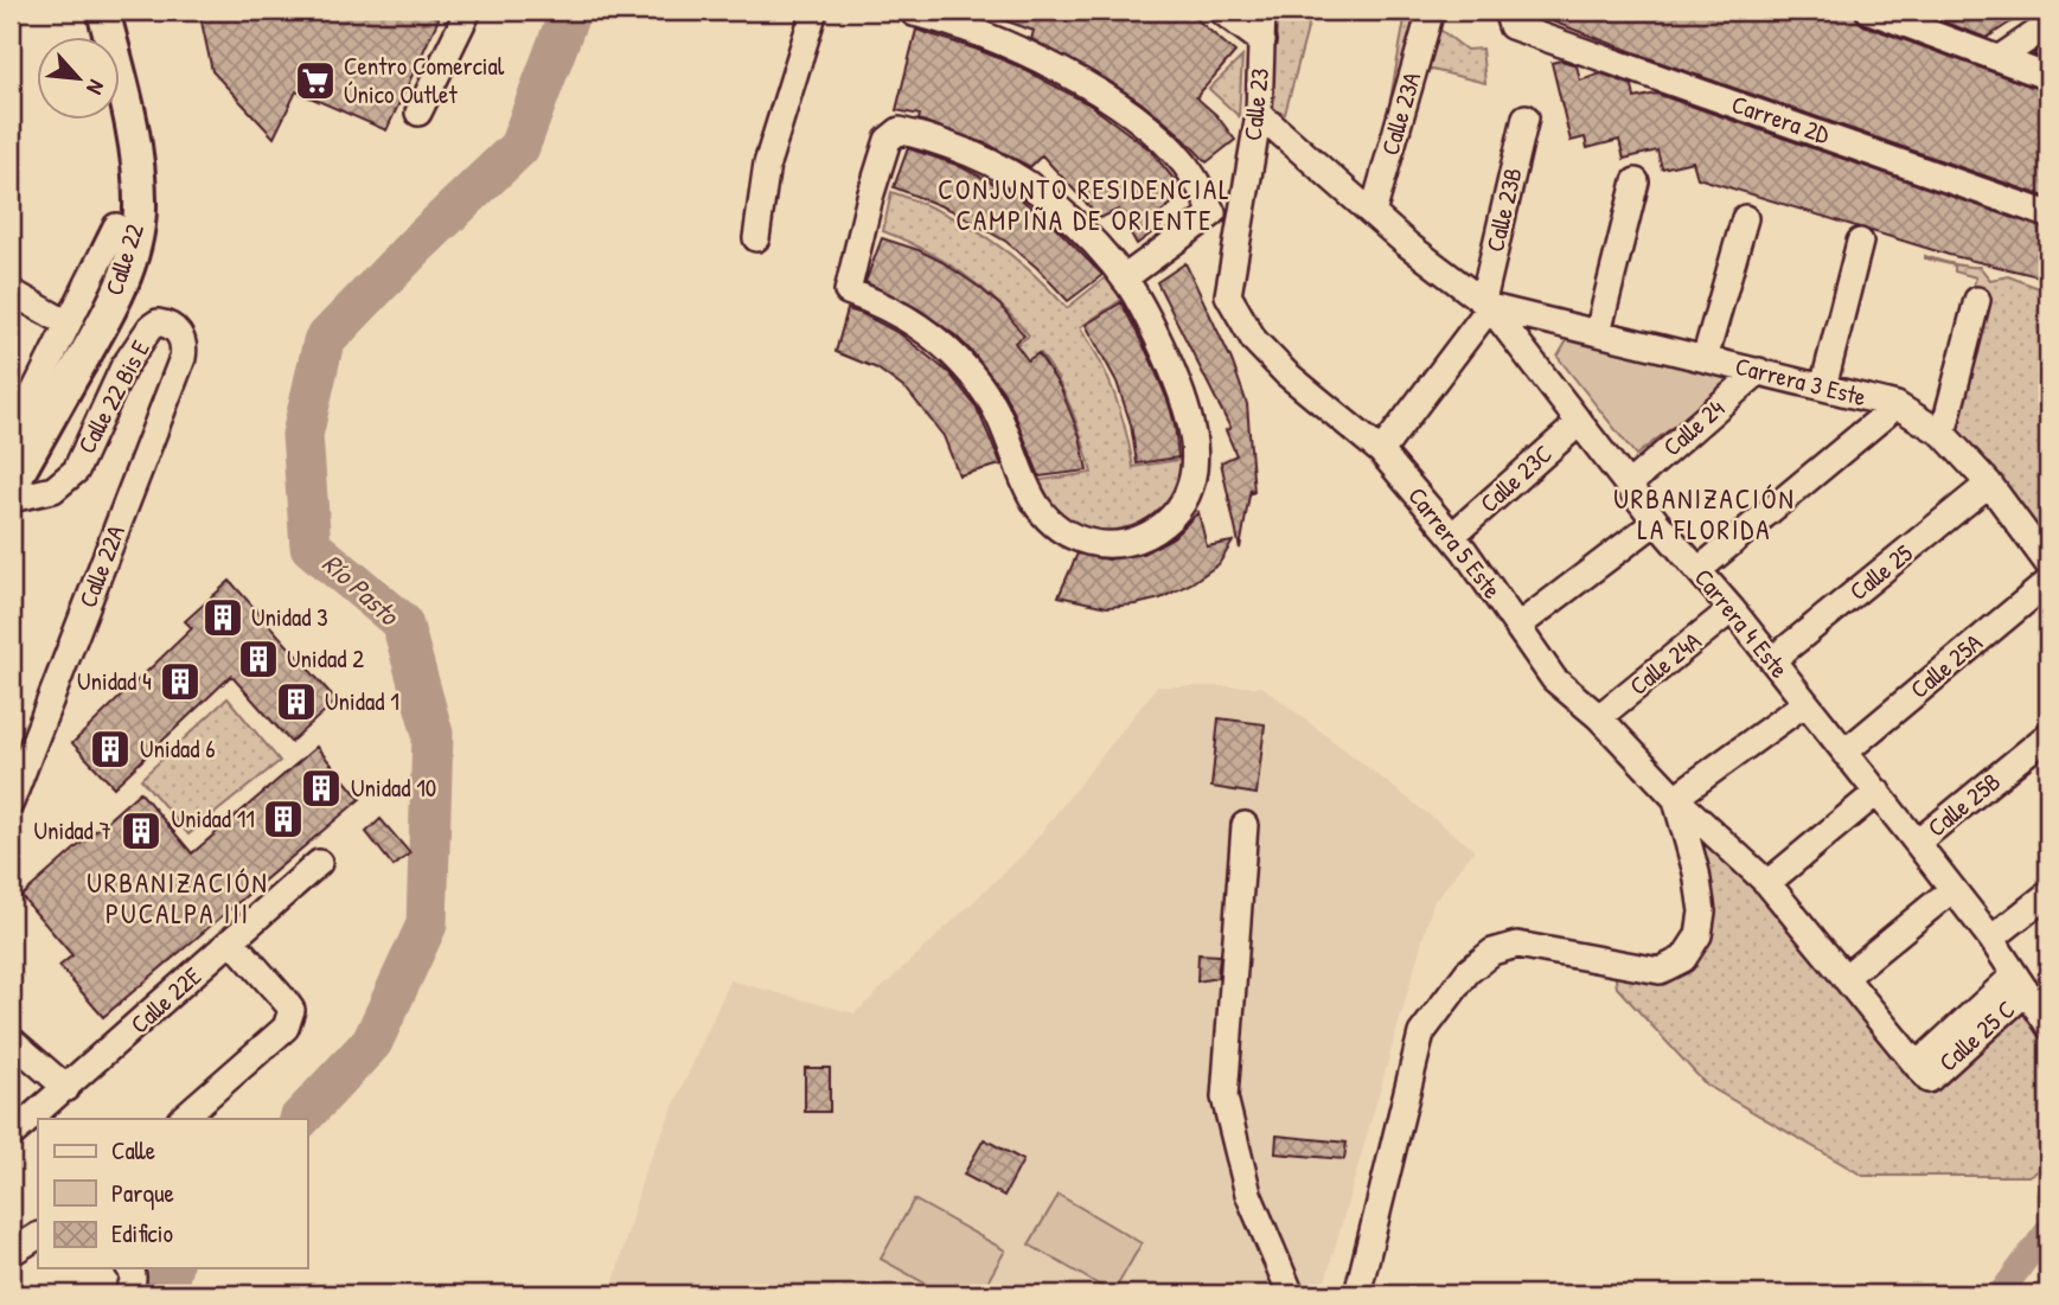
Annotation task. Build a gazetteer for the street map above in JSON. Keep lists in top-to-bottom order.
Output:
{
  "streets": {
    "main road": ["Calle 22"],
    "street": [
      "Calle 23",
      "Calle 23A",
      "Carrera 2D",
      "Calle 23B",
      "Carrera 3 Este",
      "Calle 22 Bis E",
      "Calle 24",
      "Calle 23C",
      "Carrera 5 Este",
      "Calle 22A",
      "Calle 25",
      "Carrera 4 Este",
      "Calle 24A",
      "Calle 25A",
      "Calle 25B",
      "Calle 22E",
      "Calle 25 C"
    ]
  },
  "crossings": [
    ["Calle 23", "Carrera 5 Este"],
    ["Calle 23", "Carrera 4 Este"],
    ["Calle 23A", "Carrera 4 Este"],
    ["Calle 23B", "Carrera 3 Este"],
    ["Calle 23B", "Carrera 5 Este"],
    ["Calle 23B", "Carrera 4 Este"],
    ["Carrera 3 Este", "Calle 24"],
    ["Carrera 3 Este", "Calle 25"],
    ["Carrera 3 Este", "Carrera 4 Este"],
    ["Calle 22 Bis E", "Calle 22A"],
    ["Calle 24", "Carrera 4 Este"],
    ["Calle 23C", "Carrera 5 Este"],
    ["Calle 23C", "Carrera 4 Este"],
    ["Carrera 5 Este", "Calle 24A"],
    ["Carrera 5 Este", "Calle 25 C"],
    ["Calle 25", "Carrera 4 Este"],
    ["Carrera 4 Este", "Calle 24A"],
    ["Carrera 4 Este", "Calle 25A"],
    ["Carrera 4 Este", "Calle 25B"],
    ["Carrera 4 Este", "Calle 25 C"]
  ],
  "districts": ["CONJUNTO RESIDENCIAL CAMPIÑA DE ORIENTE", "URBANIZACIÓN LA FLORIDA", "URBANIZACIÓN PUCALPA III"],
  "water": ["Río Pasto"],
  "places": {
    "supermarket": ["Centro Comercial Único Outlet"],
    "building": [
      "Unidad 3",
      "Unidad 2",
      "Unidad 4",
      "Unidad 1",
      "Unidad 6",
      "Unidad 10",
      "Unidad 11",
      "Unidad 7"
    ]
  },
  "legend": ["Calle", "Parque", "Edificio"],
  "north": "bottom right"
}
